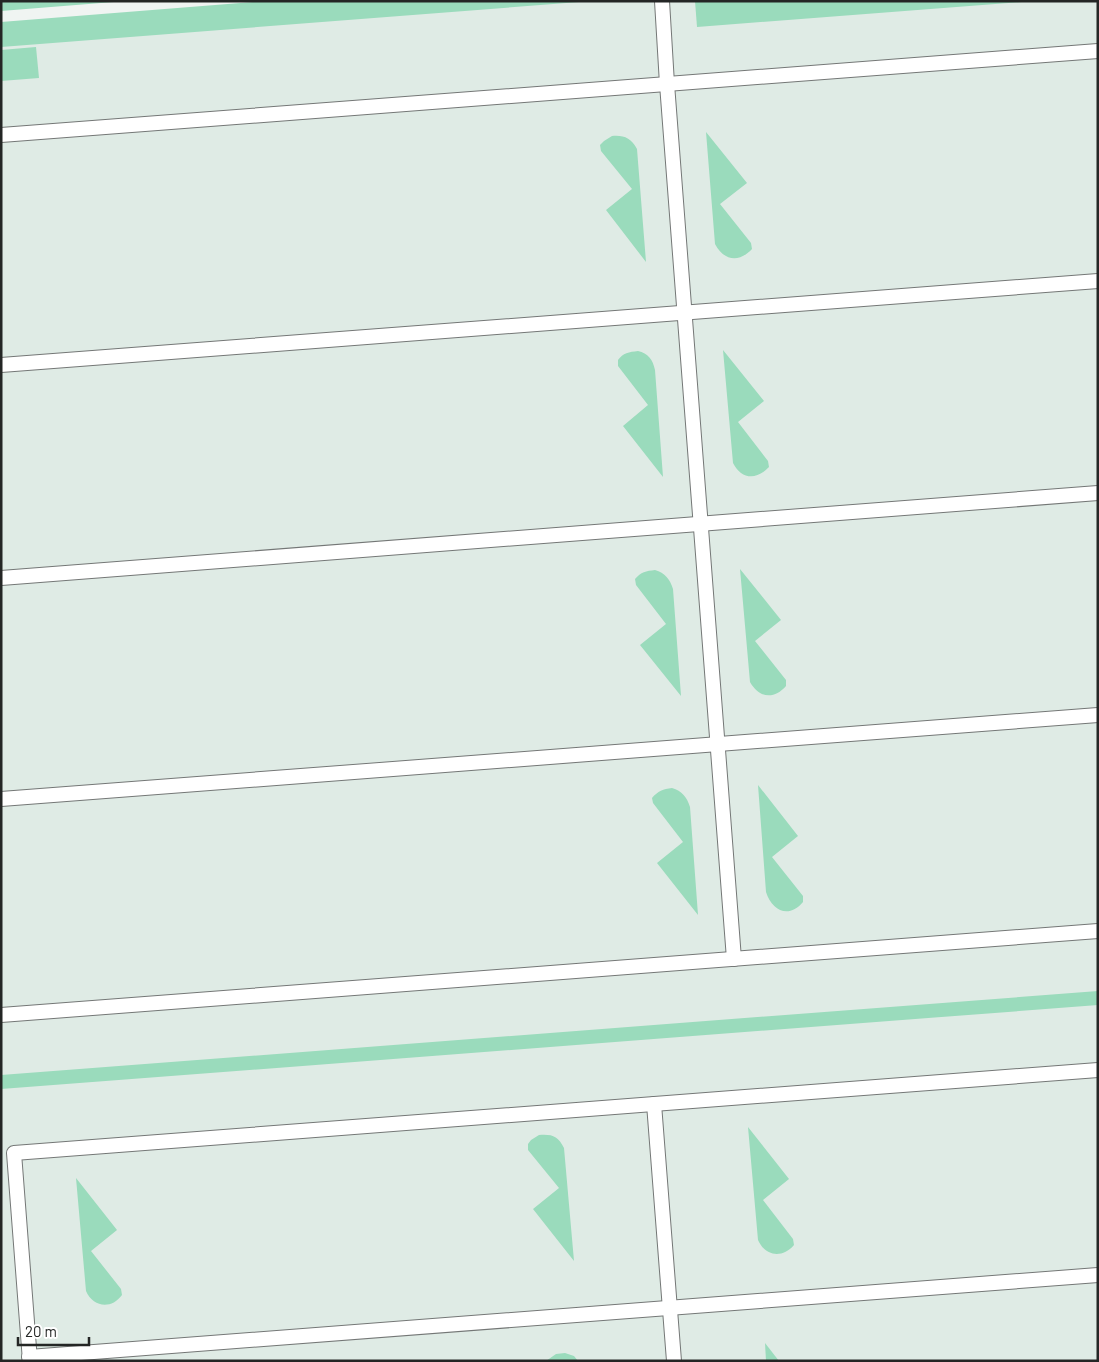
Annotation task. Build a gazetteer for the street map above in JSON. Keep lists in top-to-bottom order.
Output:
{
  "scale_bar": "20 m"
}
